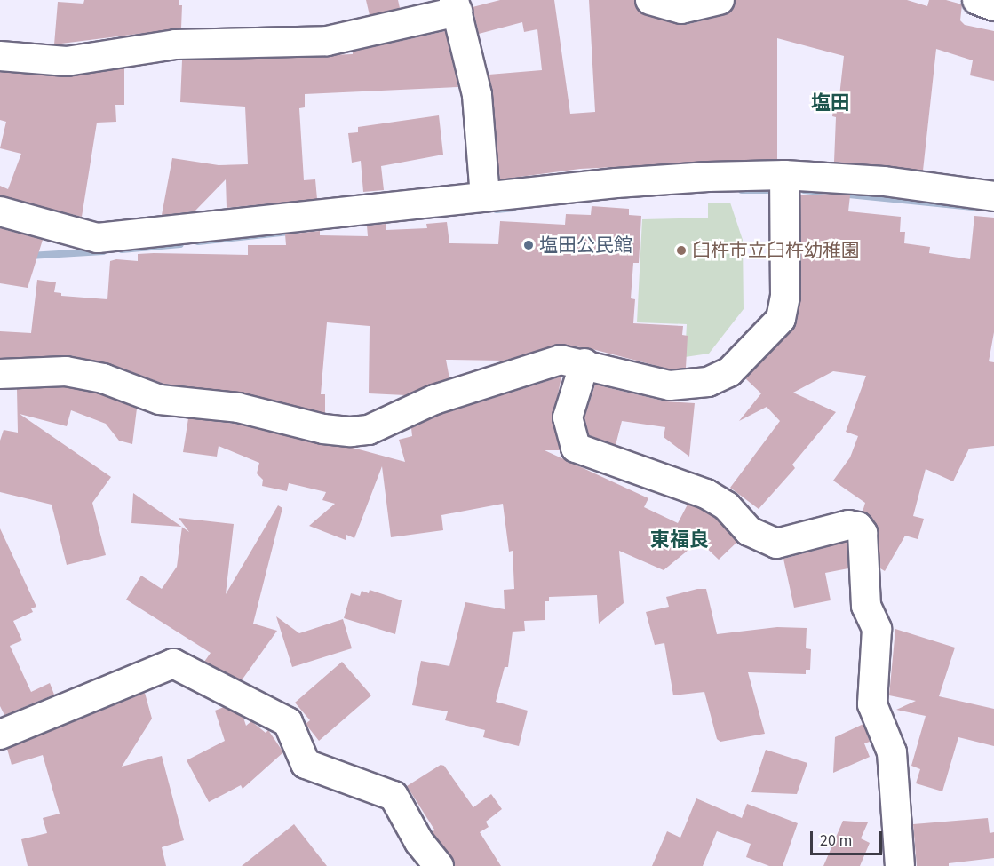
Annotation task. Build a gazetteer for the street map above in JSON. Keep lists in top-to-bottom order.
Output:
{
  "districts": ["塩田", "東福良"],
  "places": ["塩田公民館", "臼杵市立臼杵幼稚園"],
  "scale_bar": "20 m"
}
